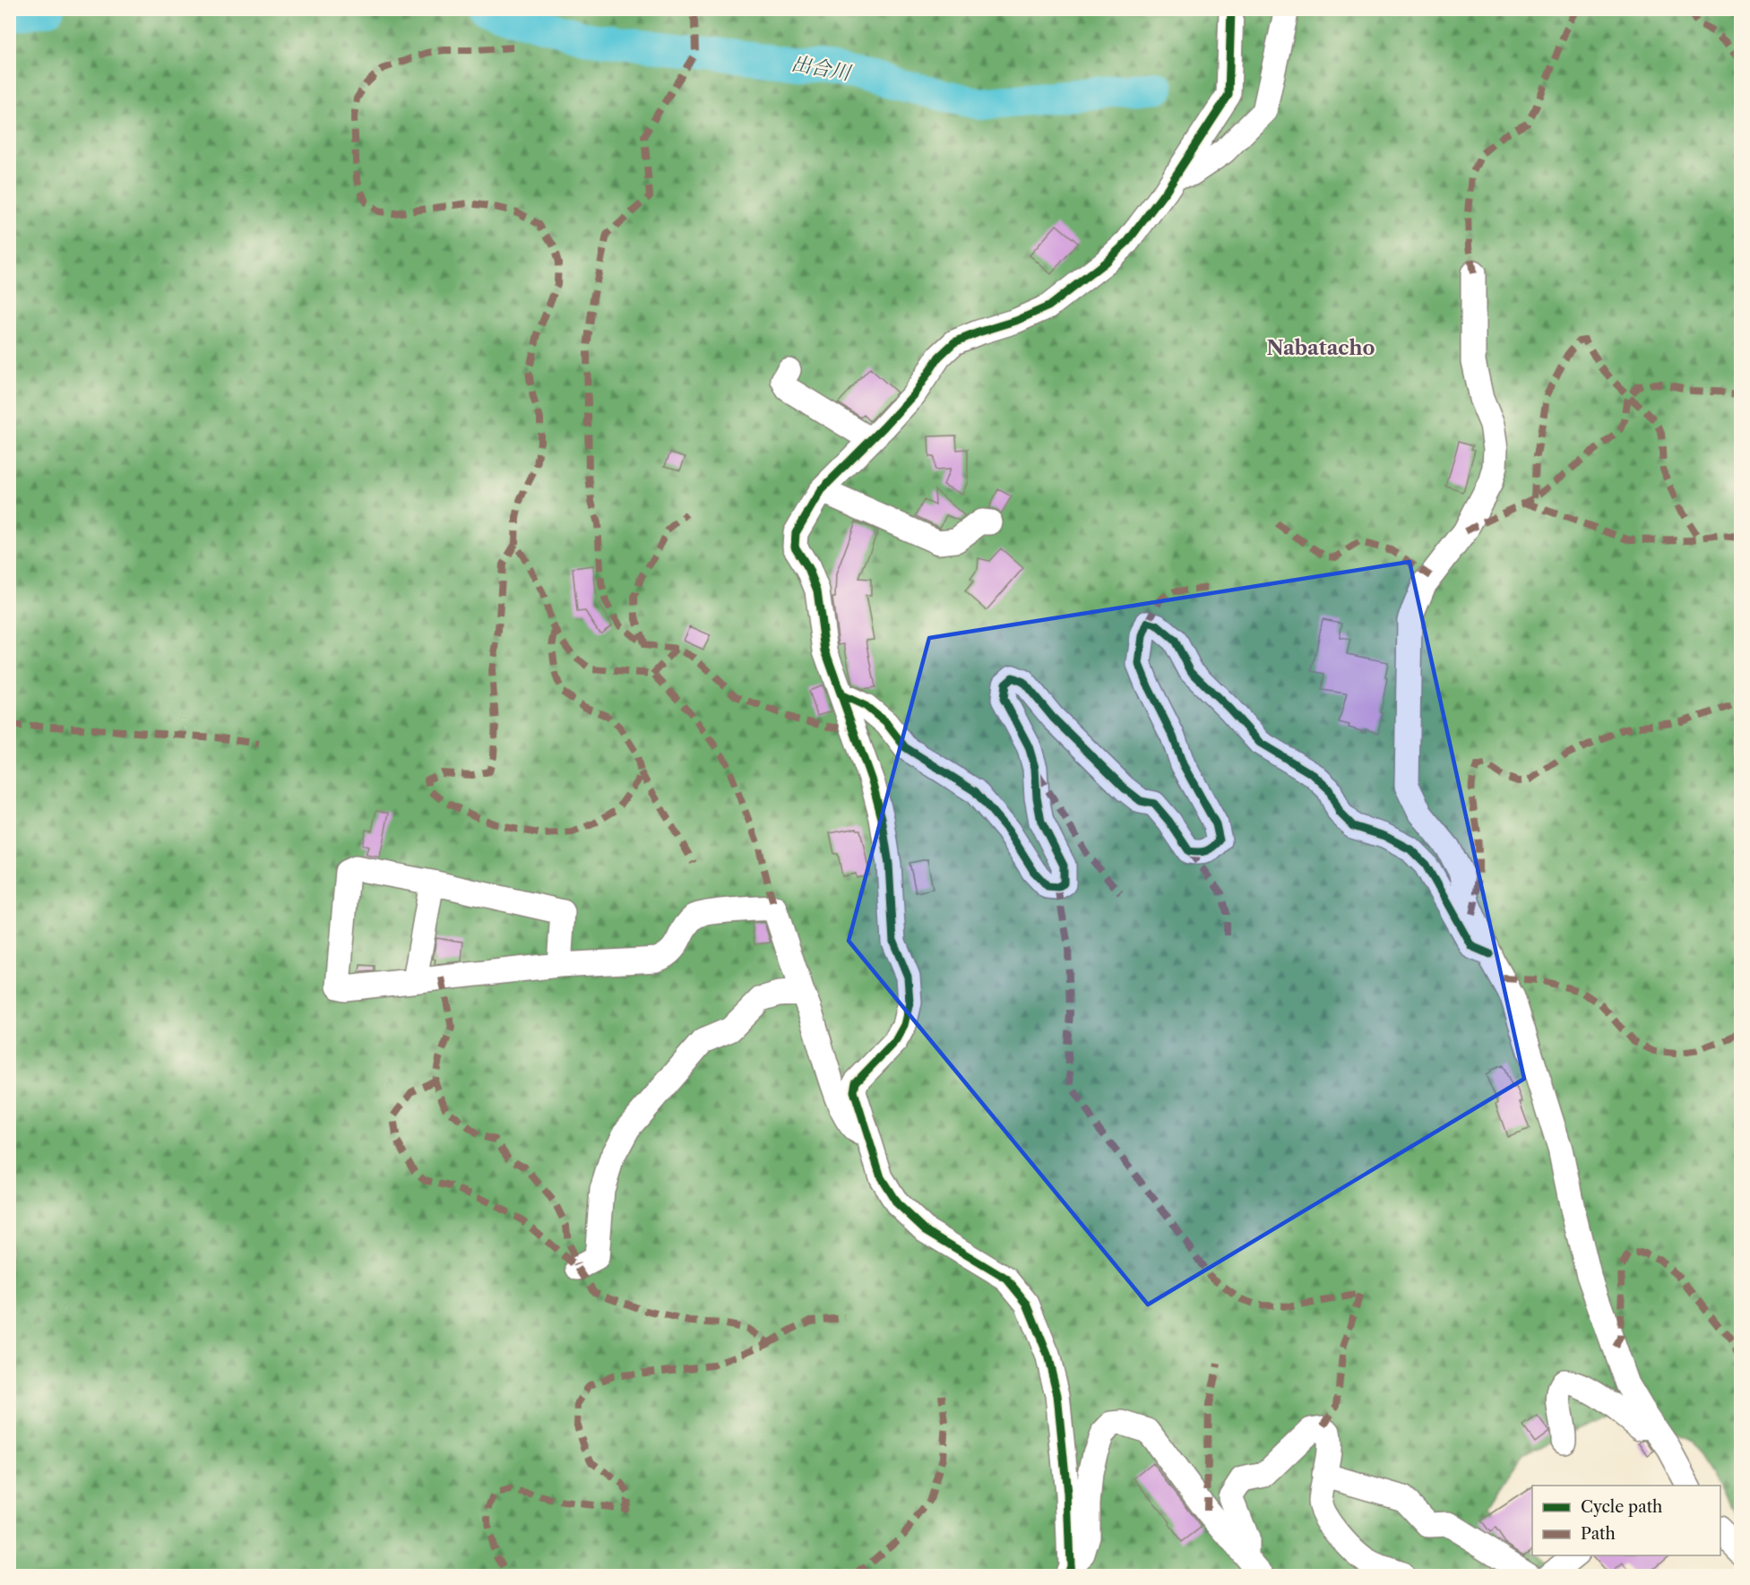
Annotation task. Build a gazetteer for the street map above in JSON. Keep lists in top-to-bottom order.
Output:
{
  "districts": ["Nabatacho"],
  "water": ["出合川"],
  "legend": ["Cycle path", "Path"]
}
